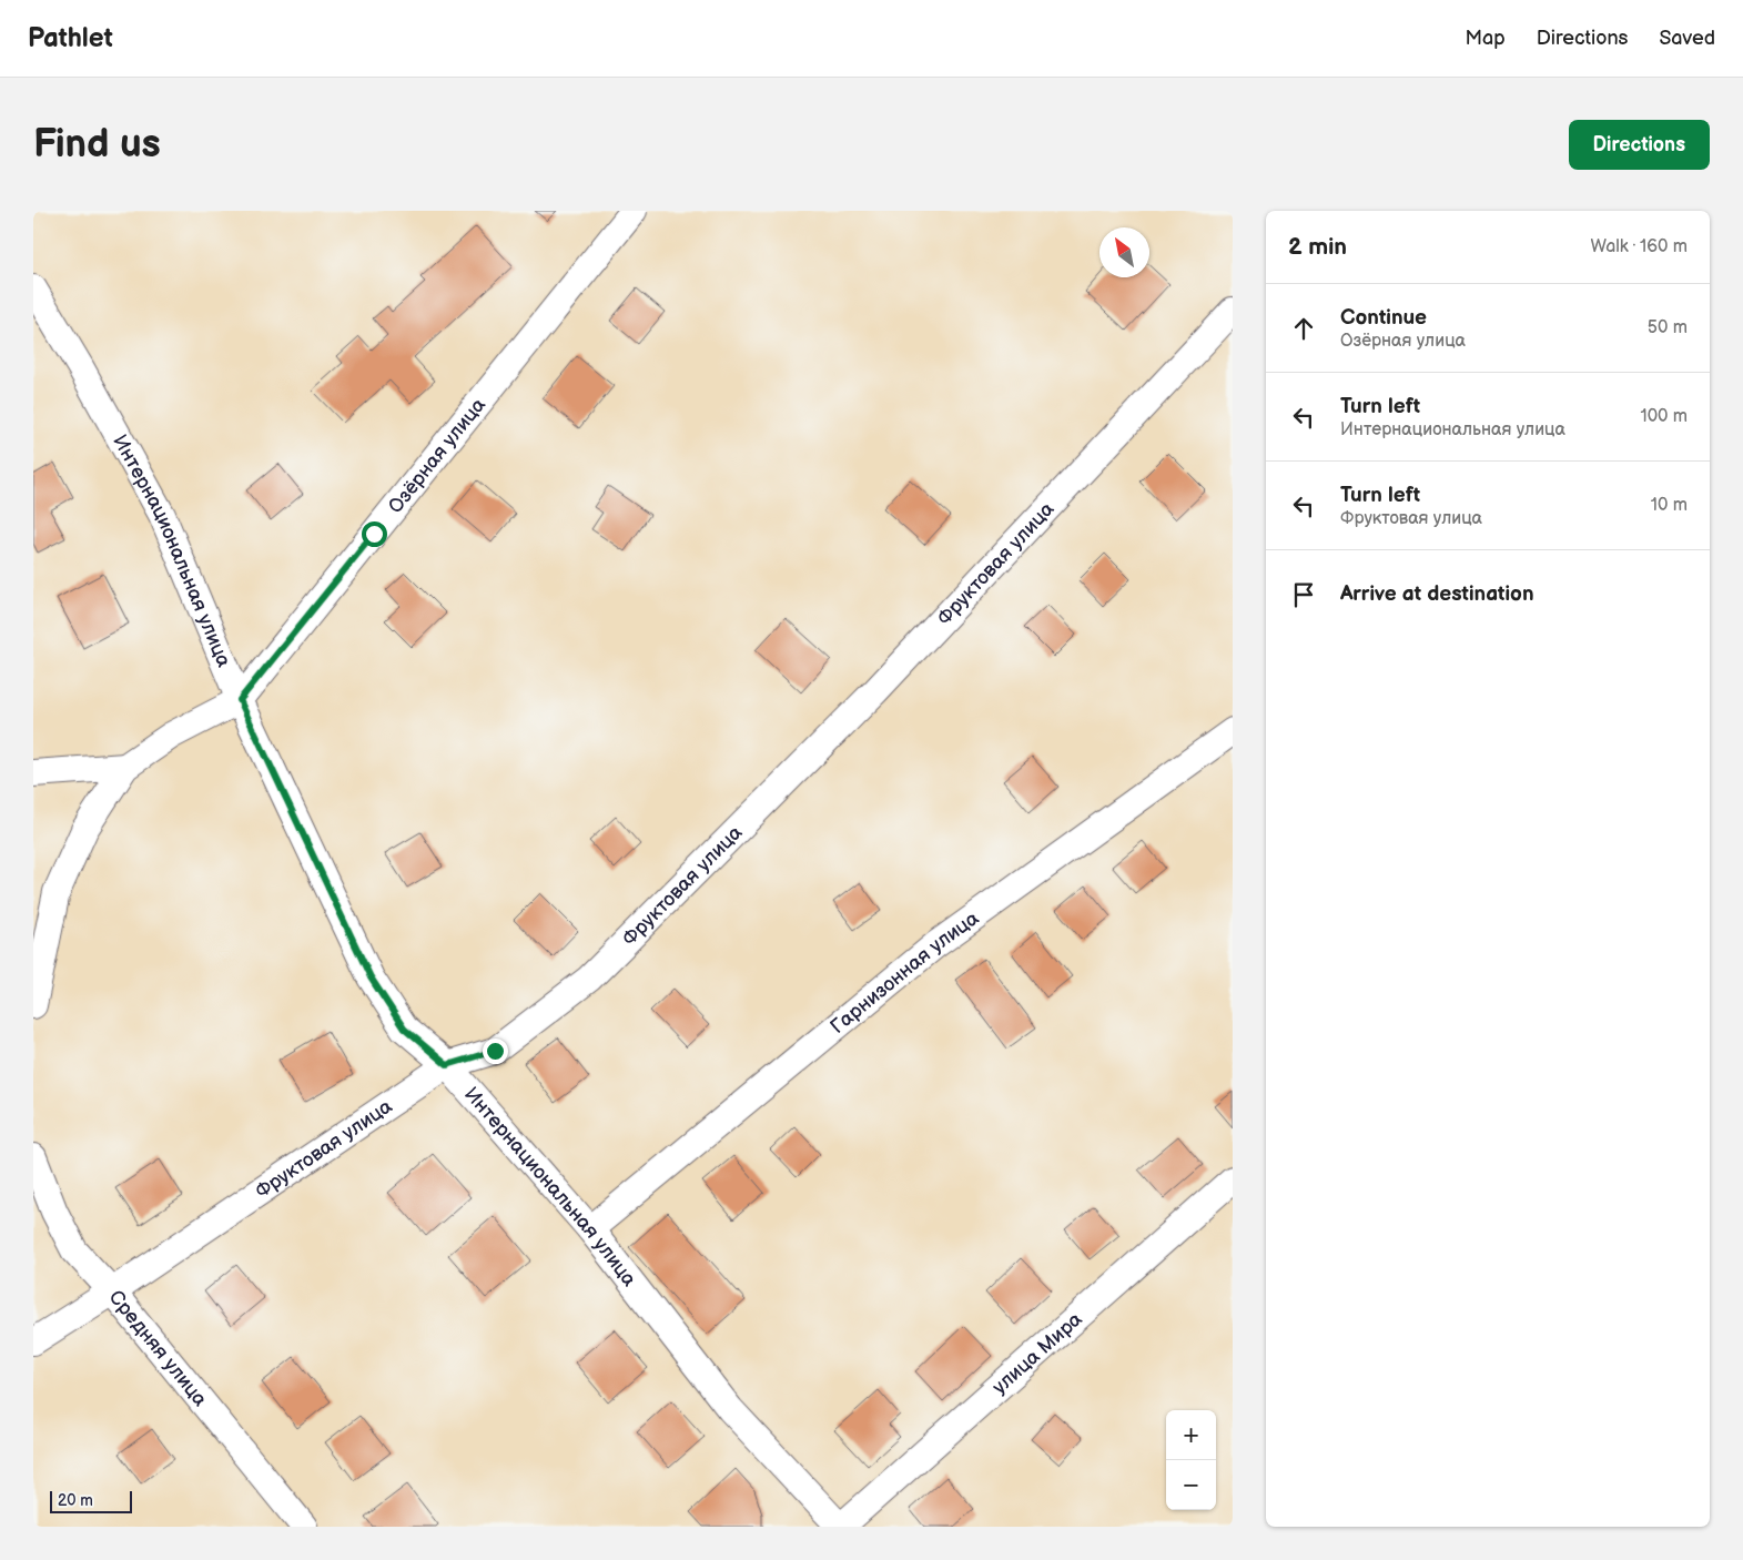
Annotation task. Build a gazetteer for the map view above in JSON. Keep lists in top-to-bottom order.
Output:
{
  "streets": {
    "street": [
      "Озёрная улица",
      "Интернациональная улица",
      "Фруктовая улица",
      "Гарнизонная улица",
      "Средняя улица",
      "улица Мира"
    ]
  },
  "crossings": [
    ["Озёрная улица", "Интернациональная улица"],
    ["Интернациональная улица", "Фруктовая улица"],
    ["Интернациональная улица", "Гарнизонная улица"],
    ["Интернациональная улица", "улица Мира"],
    ["Фруктовая улица", "Средняя улица"]
  ],
  "scale_bar": "20 m",
  "north": "top left",
  "page": {
    "header": "Pathlet",
    "nav": ["Map", "Directions", "Saved"],
    "buttons": "Directions",
    "title": "Find us",
    "heading": ["2 min", "Walk · 160 m"],
    "list": [
      ["Continue", "Озёрная улица", "50 m"],
      ["Turn left", "Интернациональная улица", "100 m"],
      ["Turn left", "Фруктовая улица", "10 m"],
      "Arrive at destination"
    ],
    "map_buttons": ["+", "−"],
    "scale": "20 m"
  }
}
